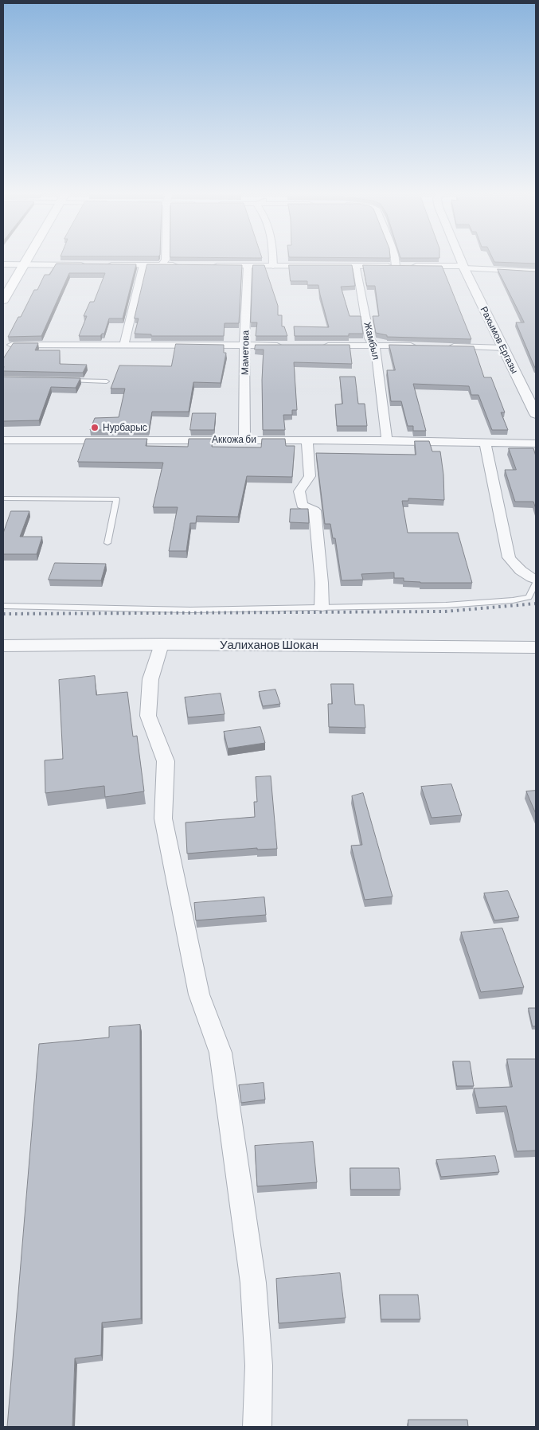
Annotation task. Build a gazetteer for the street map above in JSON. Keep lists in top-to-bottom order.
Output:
{
  "streets": {
    "street": [
      "Рахымов Ергазы",
      "Жамбыл",
      "Маметова",
      "Аккожа би",
      "Уалиханов Шокан"
    ]
  },
  "crossings": [
    ["Жамбыл", "Аккожа би"],
    ["Маметова", "Аккожа би"]
  ],
  "places": ["Нурбарыс"]
}
